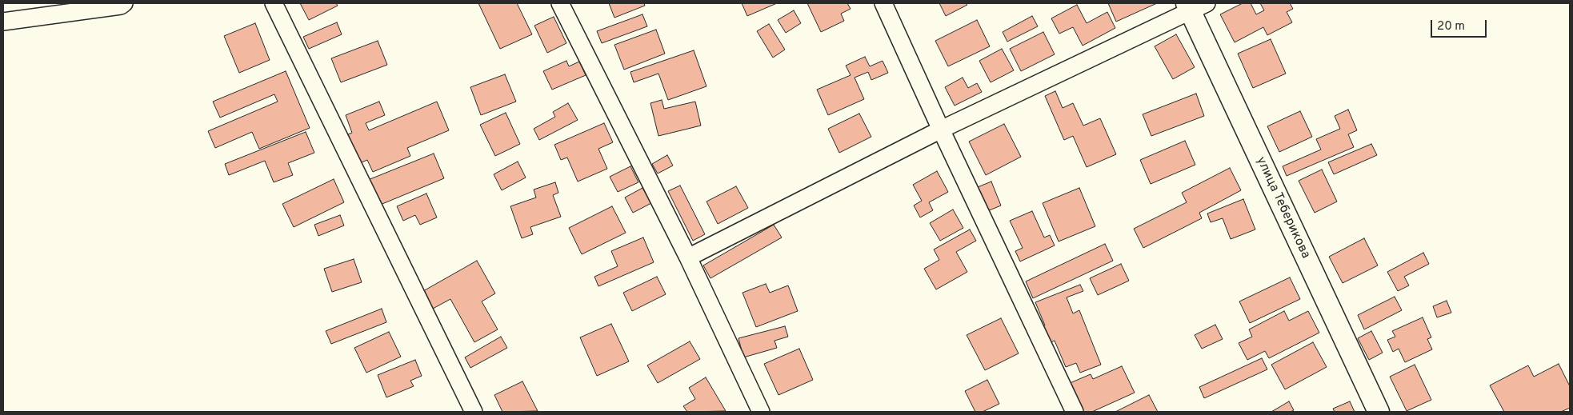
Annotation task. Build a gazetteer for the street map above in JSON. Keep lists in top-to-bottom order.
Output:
{
  "streets": {
    "street": ["улица Теберикова"]
  },
  "scale_bar": "20 m"
}
